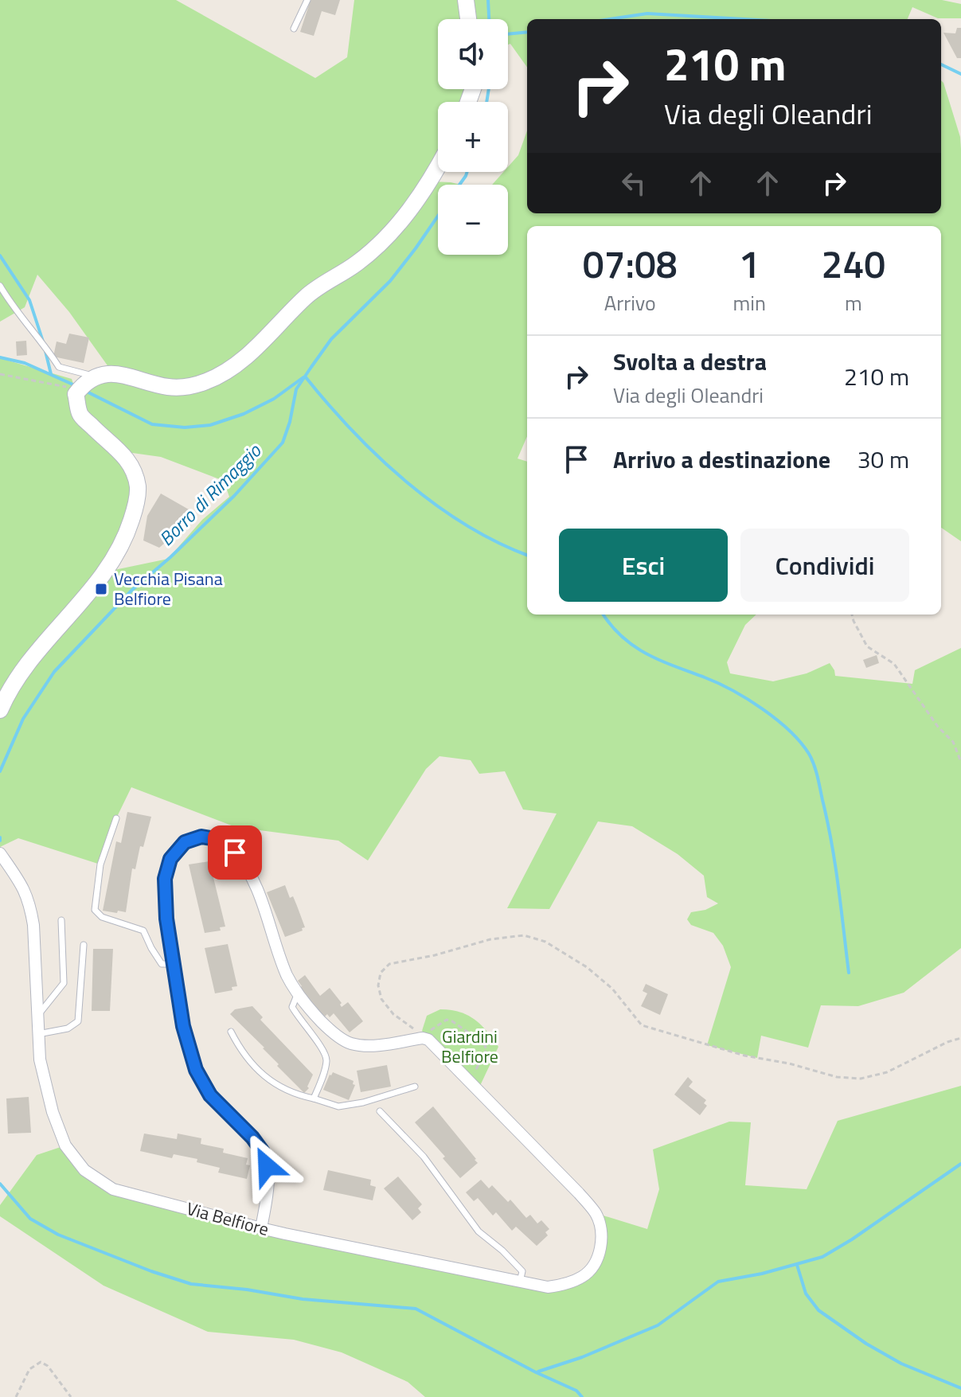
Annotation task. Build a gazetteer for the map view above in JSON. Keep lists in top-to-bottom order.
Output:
{
  "streets": {
    "street": ["Via Belfiore"]
  },
  "water": ["Borro di Rimaggio"],
  "parks": ["Giardini Belfiore"],
  "places": {
    "transit": ["Vecchia Pisana Belfiore"]
  },
  "page": {
    "map_buttons": ["+", "−"],
    "turn": ["210 m", "Via degli Oleandri"],
    "eta": [
      "07:08",
      "Arrivo",
      "1",
      "min",
      "240",
      "m"
    ],
    "list": [
      {
        "name": "Svolta a destra",
        "note": "Via degli Oleandri",
        "value": "210 m"
      },
      {
        "name": "Arrivo a destinazione",
        "value": "30 m"
      }
    ],
    "buttons": ["Esci", "Condividi"]
  }
}
